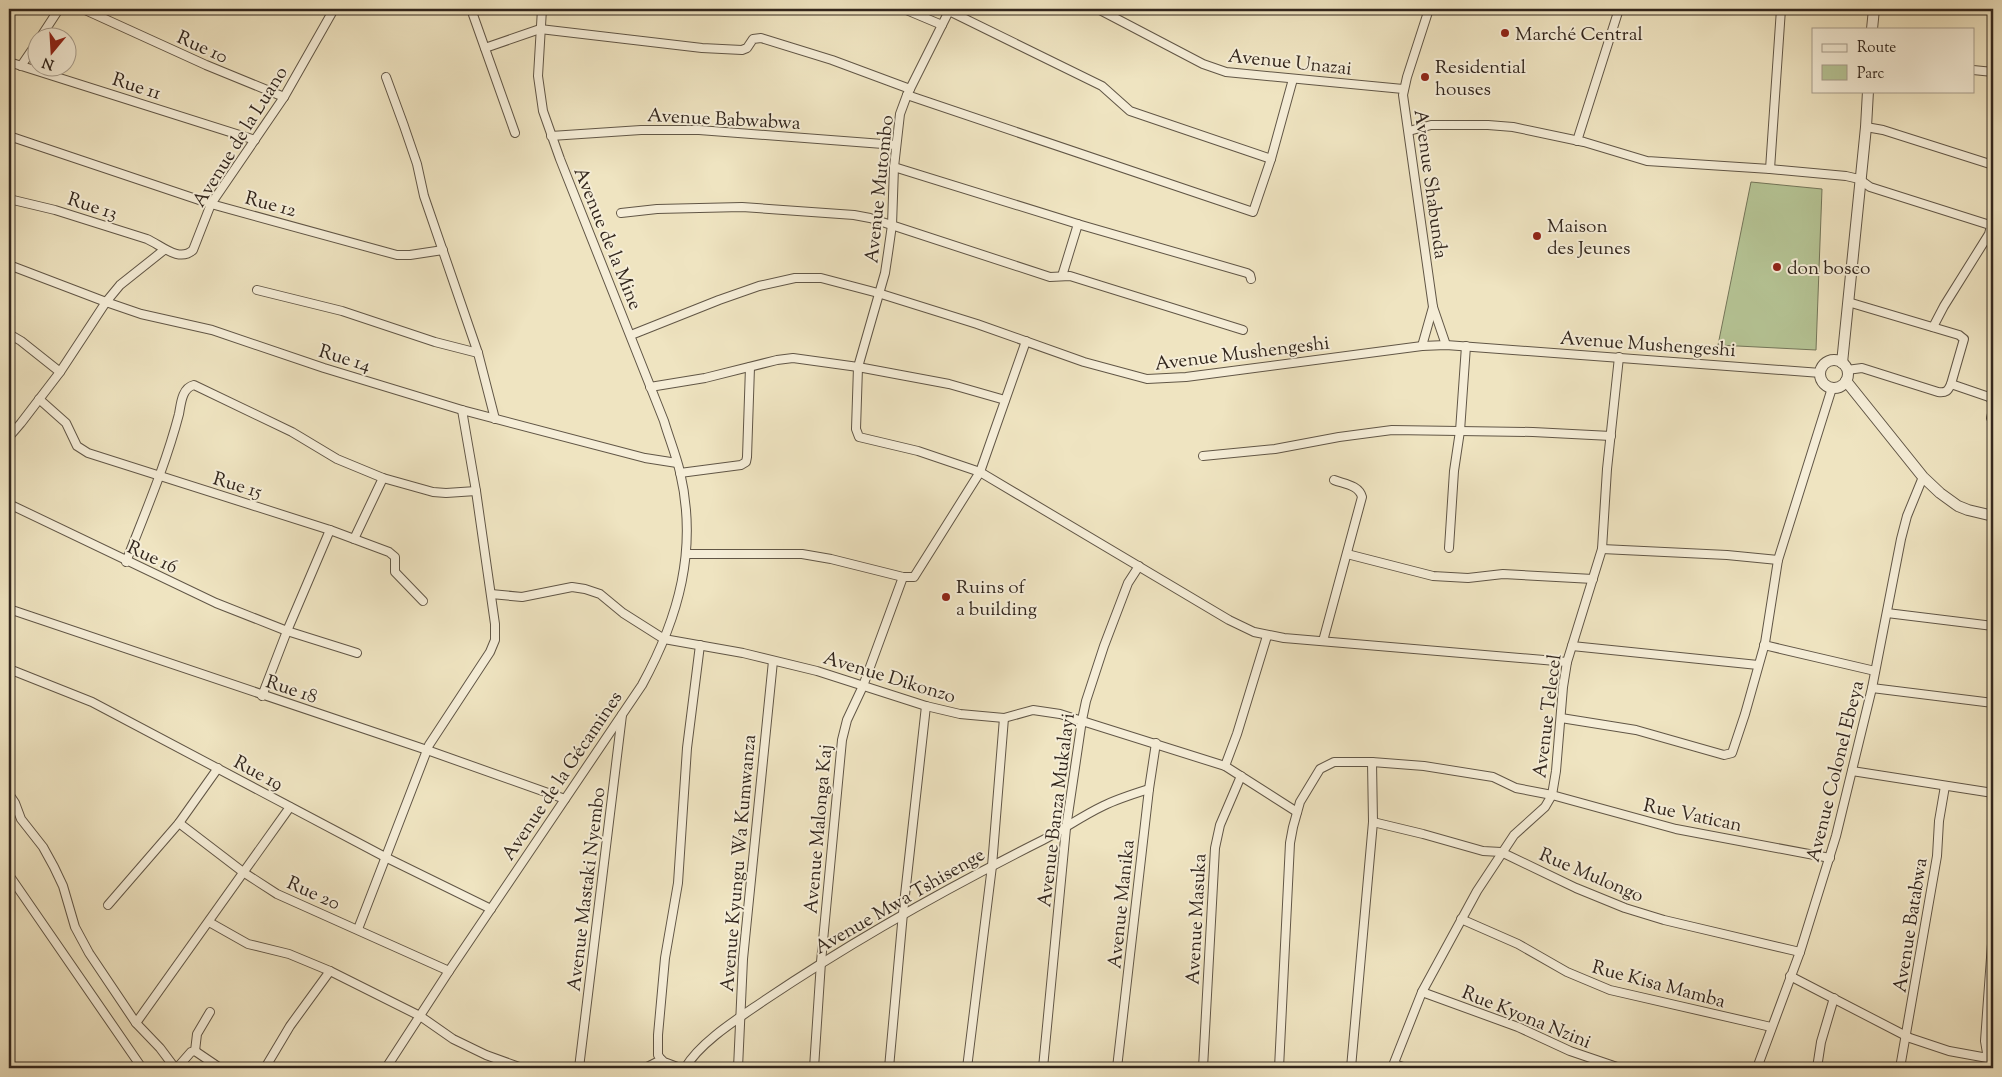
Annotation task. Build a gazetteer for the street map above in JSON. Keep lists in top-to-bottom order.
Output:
{
  "streets": {
    "street": [
      "Rue 10",
      "Avenue Unazai",
      "Rue 11",
      "Avenue Babwabwa",
      "Avenue de la Luano",
      "Avenue Shabunda",
      "Avenue Mutombo",
      "Rue 12",
      "Rue 13",
      "Avenue de la Mine",
      "Avenue Mushengeshi",
      "Rue 14",
      "Rue 15",
      "Rue 16",
      "Avenue Dikonzo",
      "Rue 18",
      "Avenue Telecel",
      "Avenue Colonel Ebeya",
      "Rue 19",
      "Avenue de la Gécamines",
      "Avenue Banza Mukalayi",
      "Rue Vatican",
      "Avenue Malonga Kaj",
      "Avenue Kyungu Wa Kumwanza",
      "Rue Mulongo",
      "Avenue Mastaki Nyembo",
      "Rue 20",
      "Avenue Mwa Tshisenge",
      "Avenue Manika",
      "Avenue Masuka",
      "Avenue Batabwa",
      "Rue Kisa Mamba",
      "Rue Kyona Nzini"
    ]
  },
  "crossings": [
    ["Rue 10", "Avenue de la Luano"],
    ["Avenue Unazai", "Avenue Shabunda"],
    ["Rue 11", "Avenue de la Luano"],
    ["Avenue Babwabwa", "Avenue Mutombo"],
    ["Avenue Babwabwa", "Avenue de la Mine"],
    ["Avenue de la Luano", "Rue 12"],
    ["Avenue de la Luano", "Rue 13"],
    ["Avenue Mutombo", "Avenue Mushengeshi"],
    ["Avenue de la Mine", "Avenue Mushengeshi"],
    ["Avenue de la Mine", "Rue 14"],
    ["Avenue de la Mine", "Avenue de la Gécamines"],
    ["Avenue Mushengeshi", "Avenue Telecel"],
    ["Avenue Dikonzo", "Avenue de la Gécamines"],
    ["Avenue Dikonzo", "Avenue Banza Mukalayi"],
    ["Avenue Dikonzo", "Rue Vatican"],
    ["Avenue Dikonzo", "Avenue Malonga Kaj"],
    ["Avenue Dikonzo", "Avenue Kyungu Wa Kumwanza"],
    ["Avenue Dikonzo", "Avenue Manika"],
    ["Avenue Dikonzo", "Avenue Masuka"],
    ["Rue 18", "Avenue de la Gécamines"],
    ["Avenue Telecel", "Rue Vatican"],
    ["Avenue Telecel", "Rue Mulongo"],
    ["Avenue Telecel", "Rue Kisa Mamba"],
    ["Avenue Telecel", "Rue Kyona Nzini"],
    ["Avenue Colonel Ebeya", "Rue Vatican"],
    ["Avenue Colonel Ebeya", "Rue Mulongo"],
    ["Avenue Colonel Ebeya", "Rue Kisa Mamba"],
    ["Rue 19", "Avenue de la Gécamines"],
    ["Avenue de la Gécamines", "Avenue Mastaki Nyembo"],
    ["Avenue de la Gécamines", "Rue 20"],
    ["Avenue Banza Mukalayi", "Avenue Mwa Tshisenge"],
    ["Avenue Malonga Kaj", "Avenue Mwa Tshisenge"],
    ["Avenue Kyungu Wa Kumwanza", "Avenue Mwa Tshisenge"],
    ["Avenue Mwa Tshisenge", "Avenue Manika"]
  ],
  "places": [
    "Marché Central",
    "Residential houses",
    "Maison des Jeunes",
    "don bosco",
    "Ruins of a building"
  ],
  "legend": ["Route", "Parc"],
  "north": "bottom"
}
